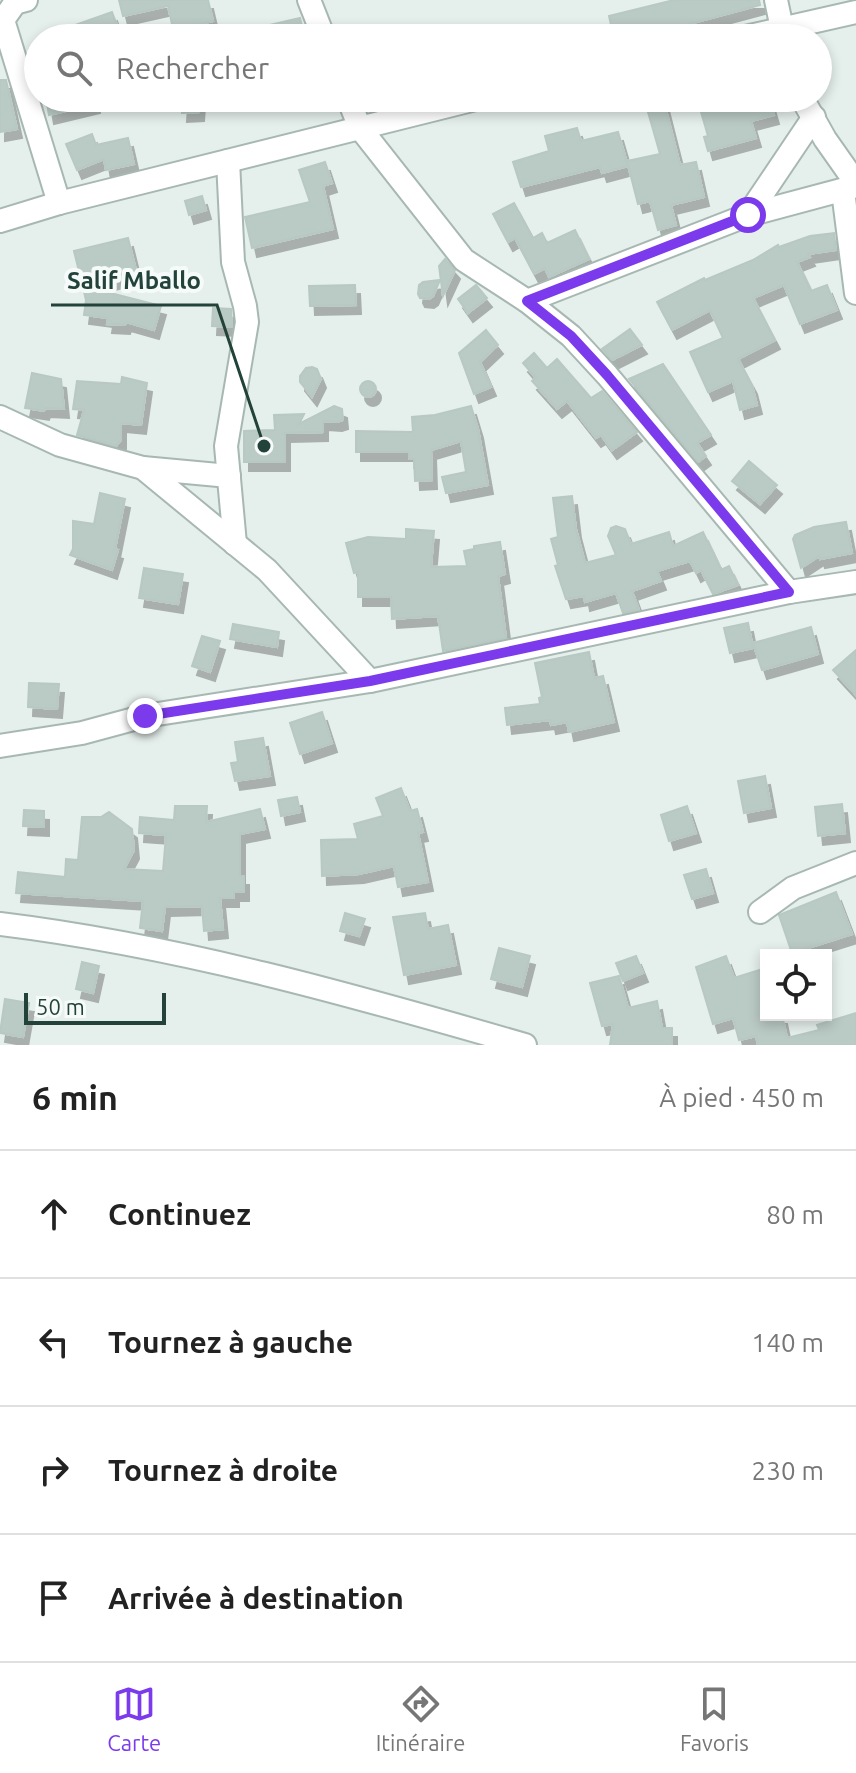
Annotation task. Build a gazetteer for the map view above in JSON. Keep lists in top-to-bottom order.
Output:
{
  "places": ["Salif Mballo"],
  "scale_bar": "50 m",
  "page": {
    "search": "Rechercher",
    "scale": "50 m",
    "heading": ["6 min", "À pied · 450 m"],
    "list": [
      ["Continuez", "80 m"],
      ["Tournez à gauche", "140 m"],
      ["Tournez à droite", "230 m"],
      "Arrivée à destination"
    ],
    "nav": ["Carte", "Itinéraire", "Favoris"]
  }
}
